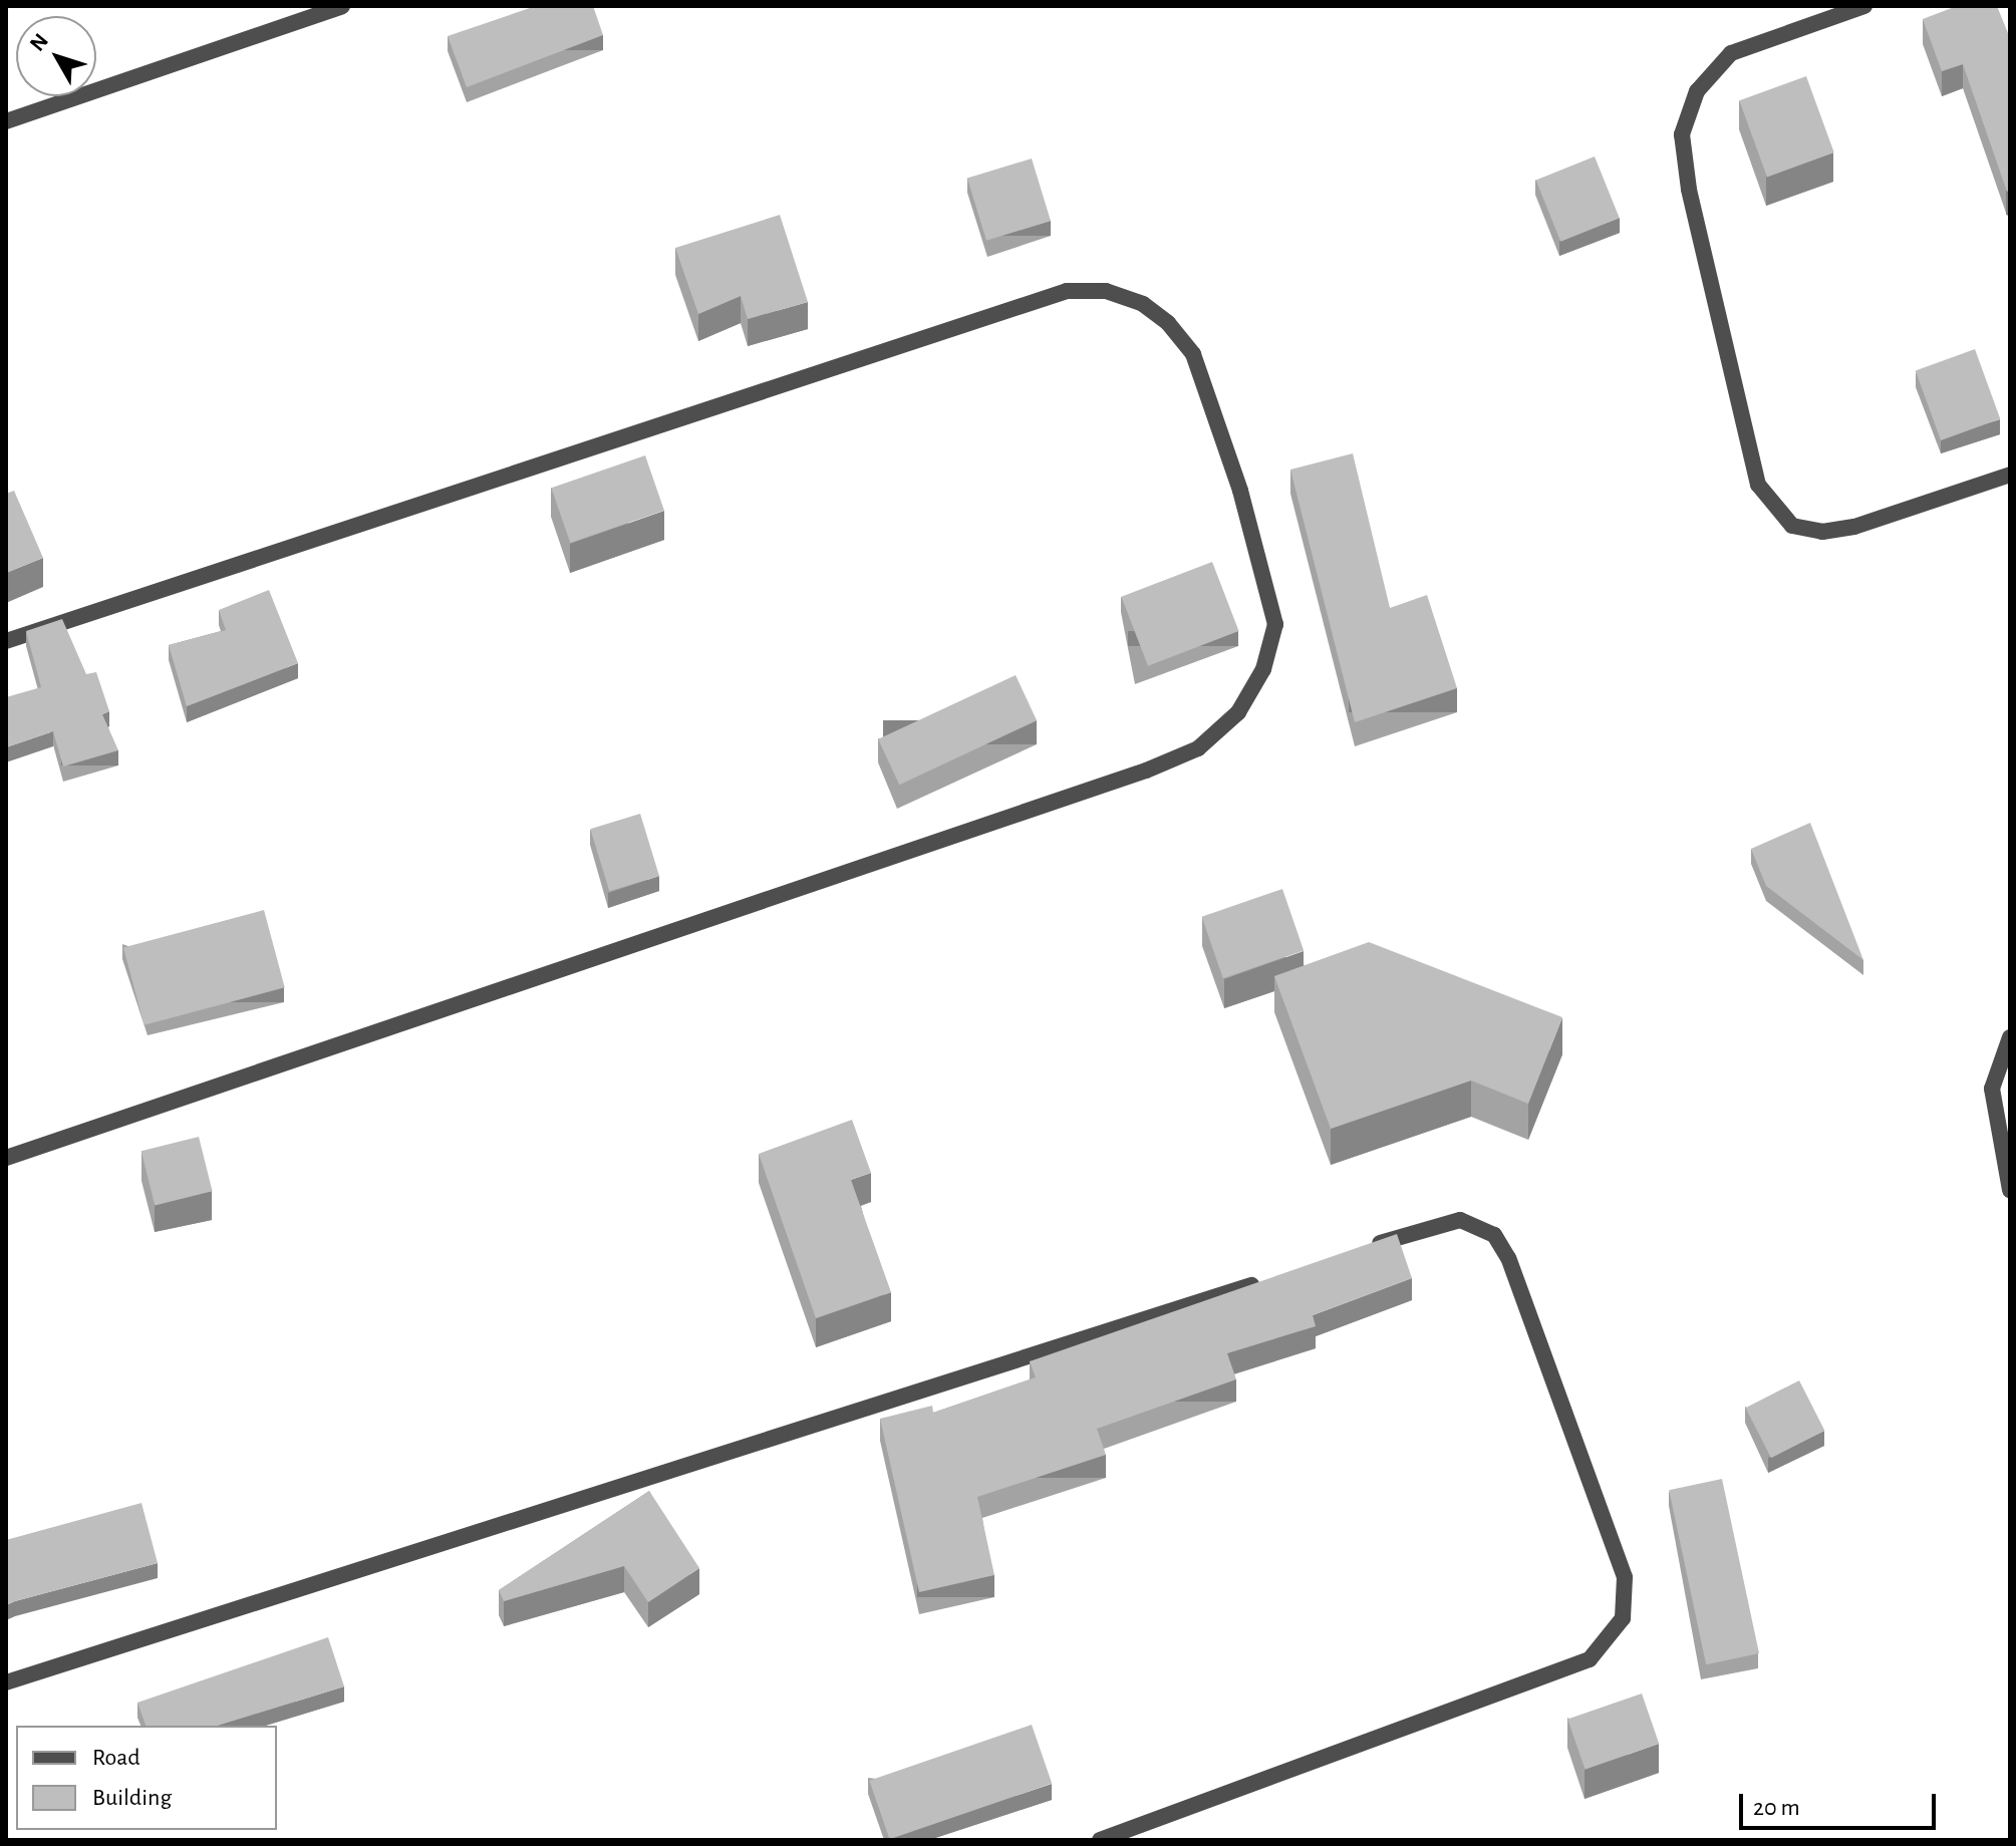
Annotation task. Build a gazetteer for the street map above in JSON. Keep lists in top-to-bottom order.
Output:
{
  "legend": ["Road", "Building"],
  "scale_bar": "20 m",
  "north": "top left"
}
